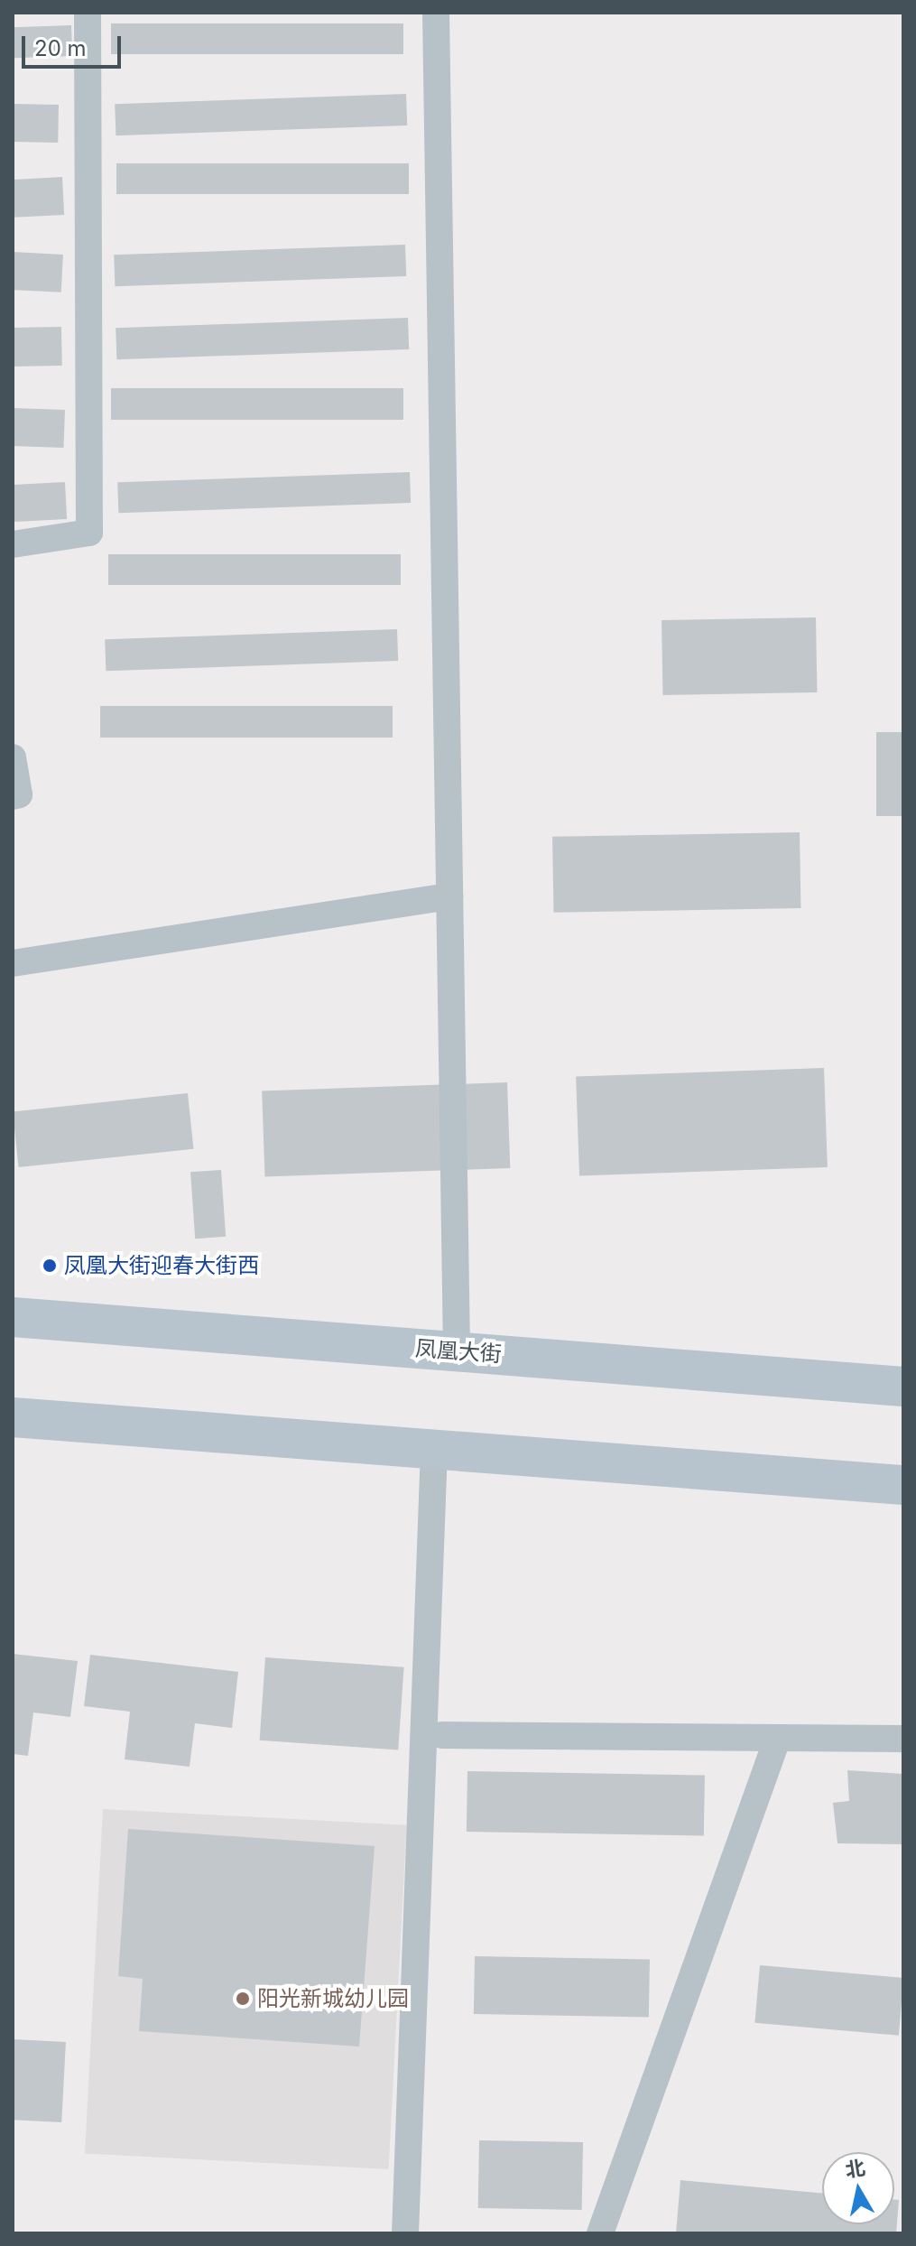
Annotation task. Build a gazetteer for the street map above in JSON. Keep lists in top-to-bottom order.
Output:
{
  "streets": {
    "main road": ["凤凰大街"]
  },
  "places": ["凤凰大街迎春大街西", "阳光新城幼儿园"],
  "scale_bar": "20 m",
  "north": "top"
}
